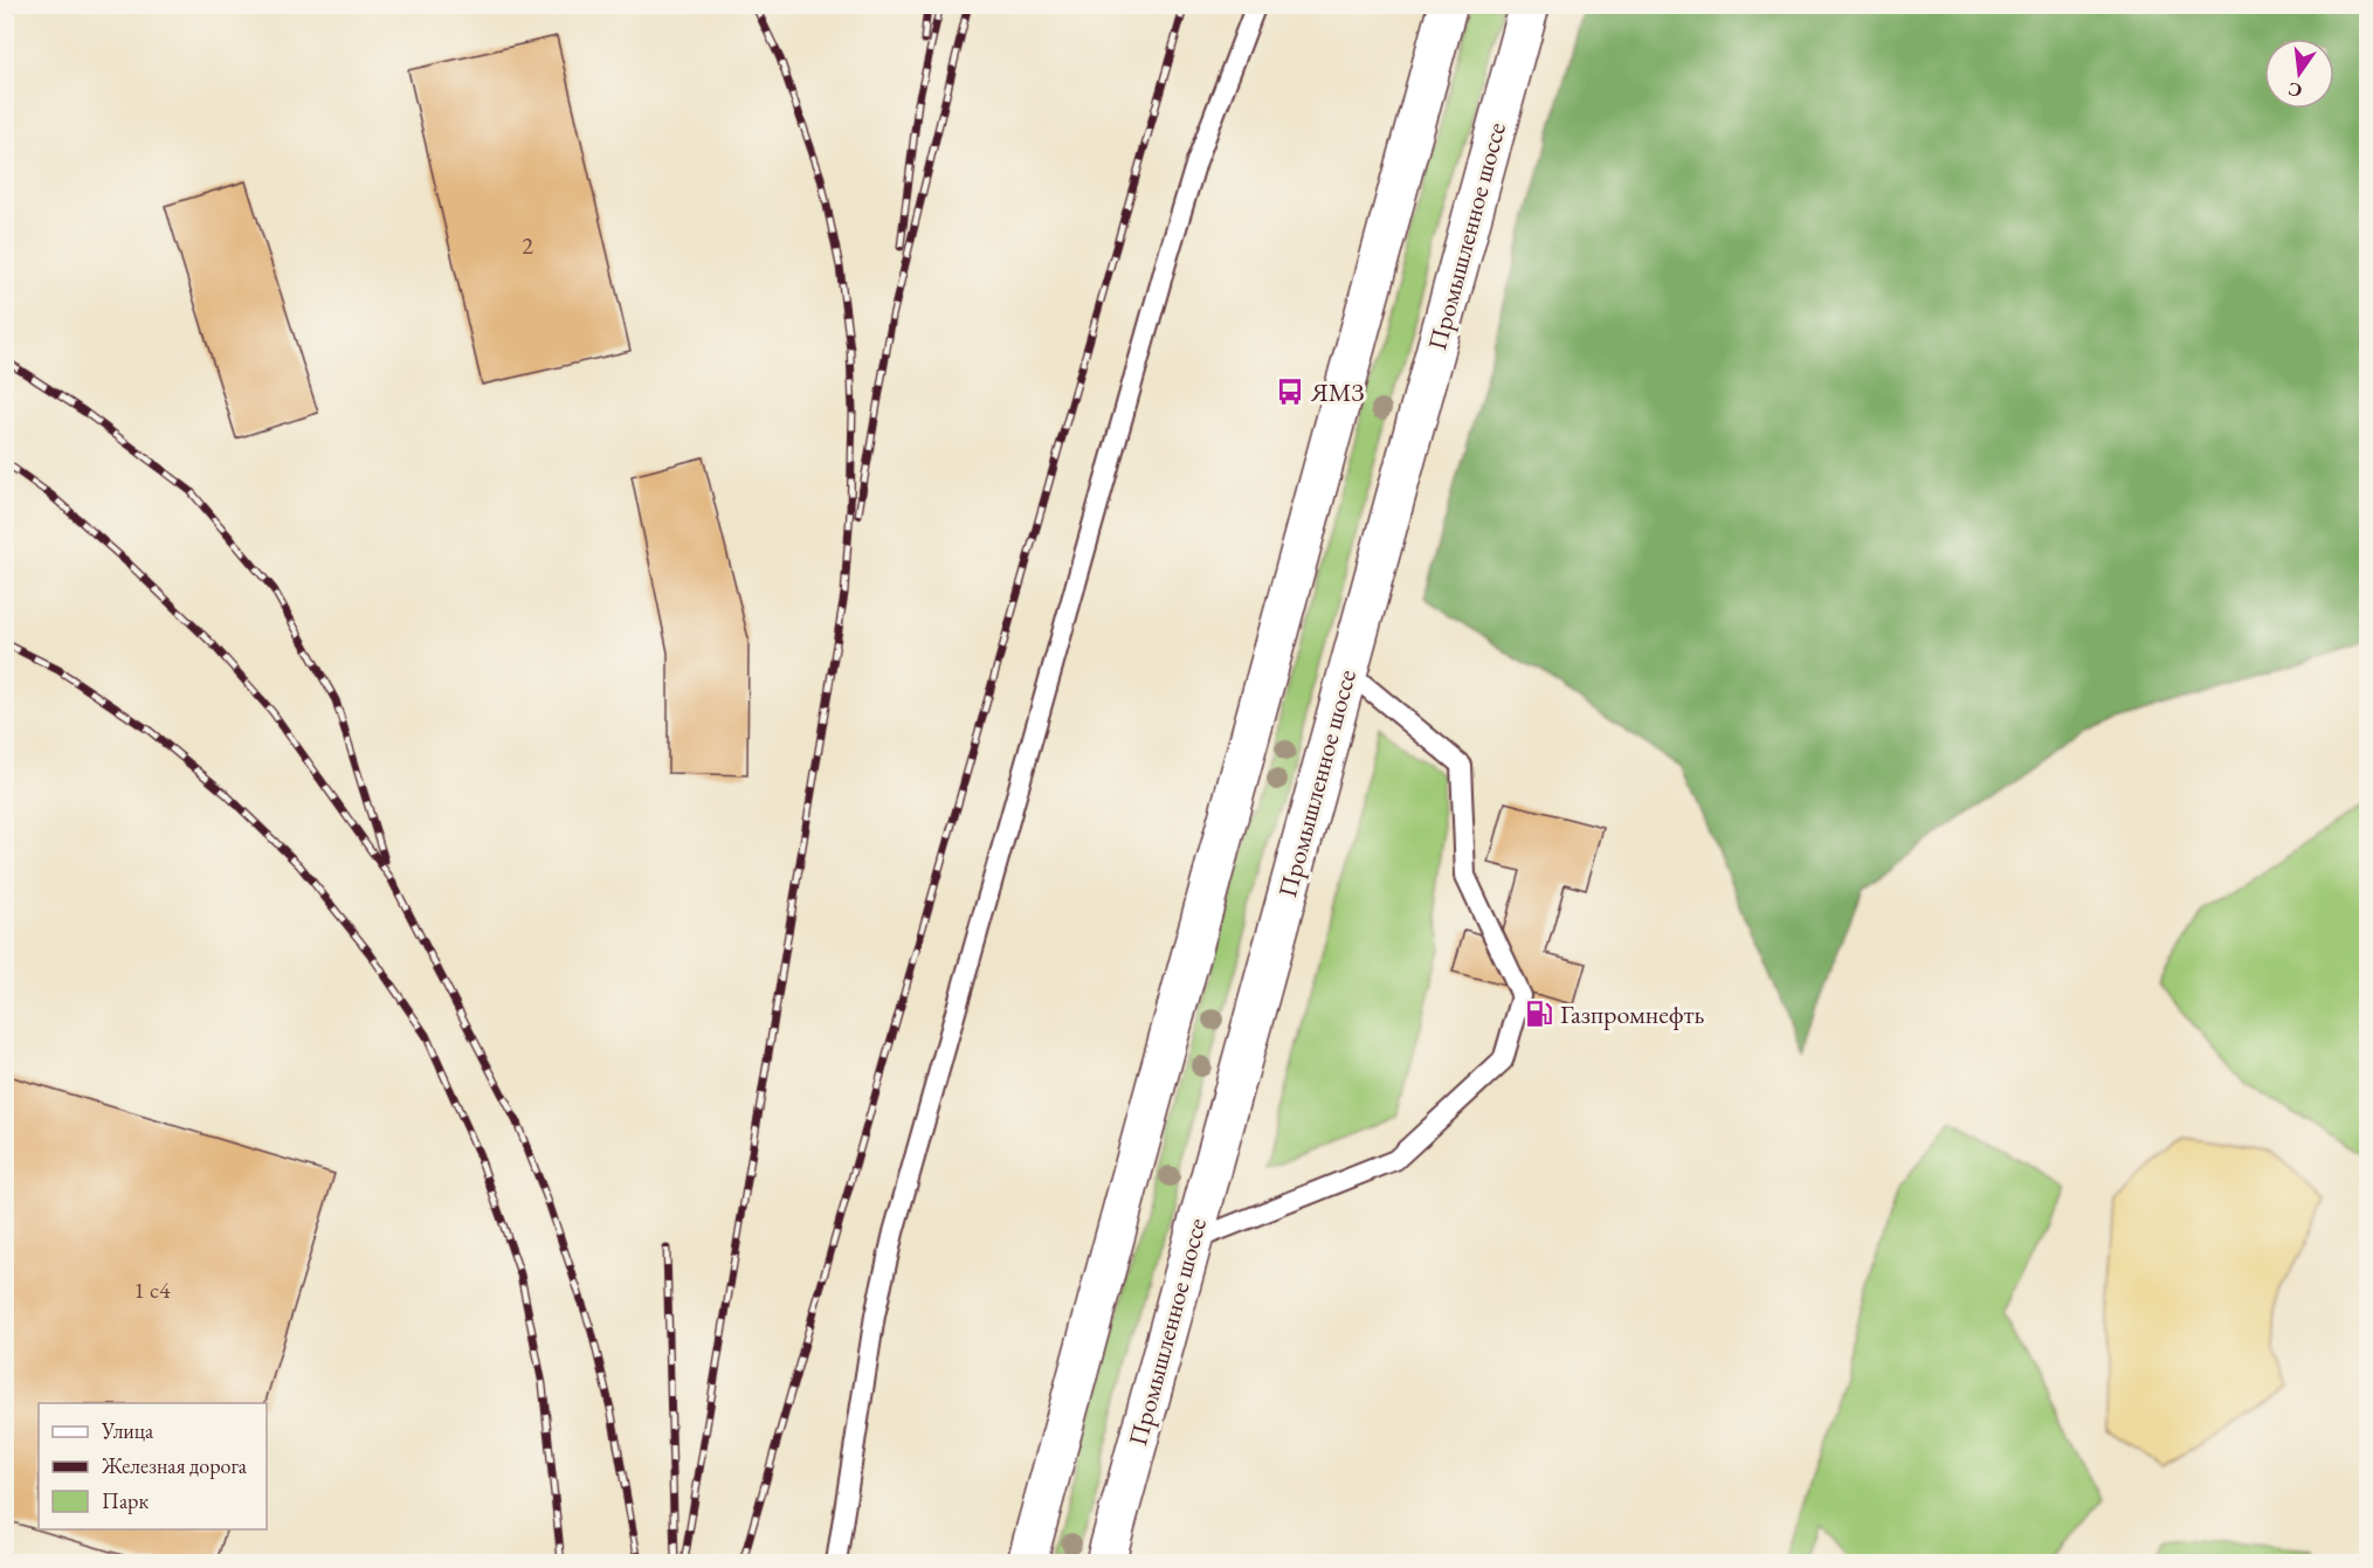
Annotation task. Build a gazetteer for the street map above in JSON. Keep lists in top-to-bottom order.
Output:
{
  "streets": {
    "main road": ["Промышленное шоссе"]
  },
  "places": {
    "bus stop": ["ЯМЗ"],
    "fuel station": ["Газпромнефть"]
  },
  "house_numbers": ["2", "1 с4"],
  "legend": ["Улица", "Железная дорога", "Парк"],
  "north": "bottom"
}
